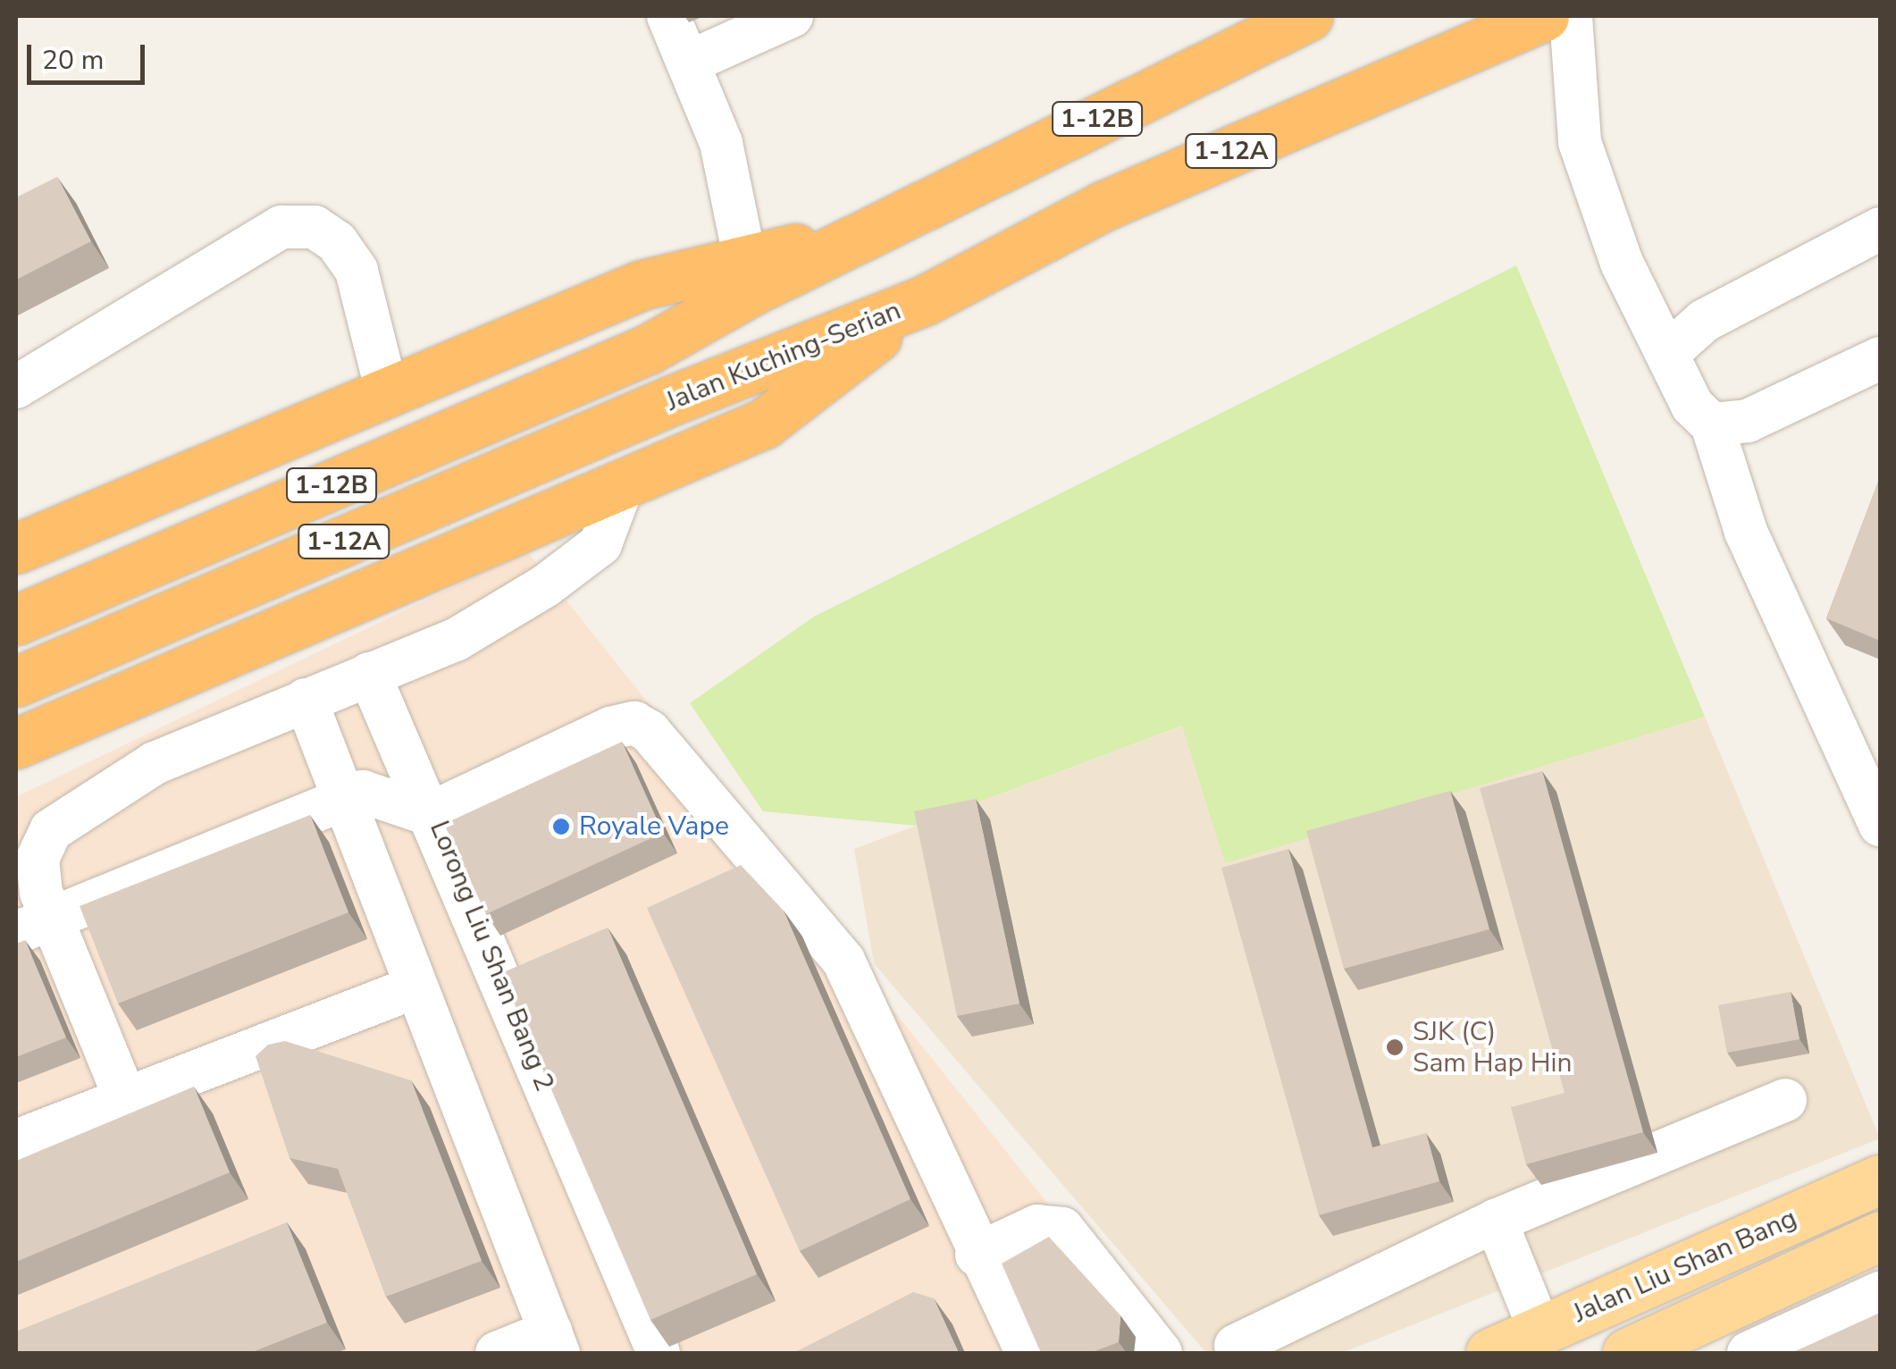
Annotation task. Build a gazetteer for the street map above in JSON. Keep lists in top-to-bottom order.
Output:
{
  "streets": {
    "highway": ["1-12B", "1-12A", "Jalan Kuching-Serian"],
    "main road": ["Jalan Liu Shan Bang"],
    "street": ["Lorong Liu Shan Bang 2"]
  },
  "places": ["Royale Vape", "SJK (C) Sam Hap Hin"],
  "scale_bar": "20 m"
}
